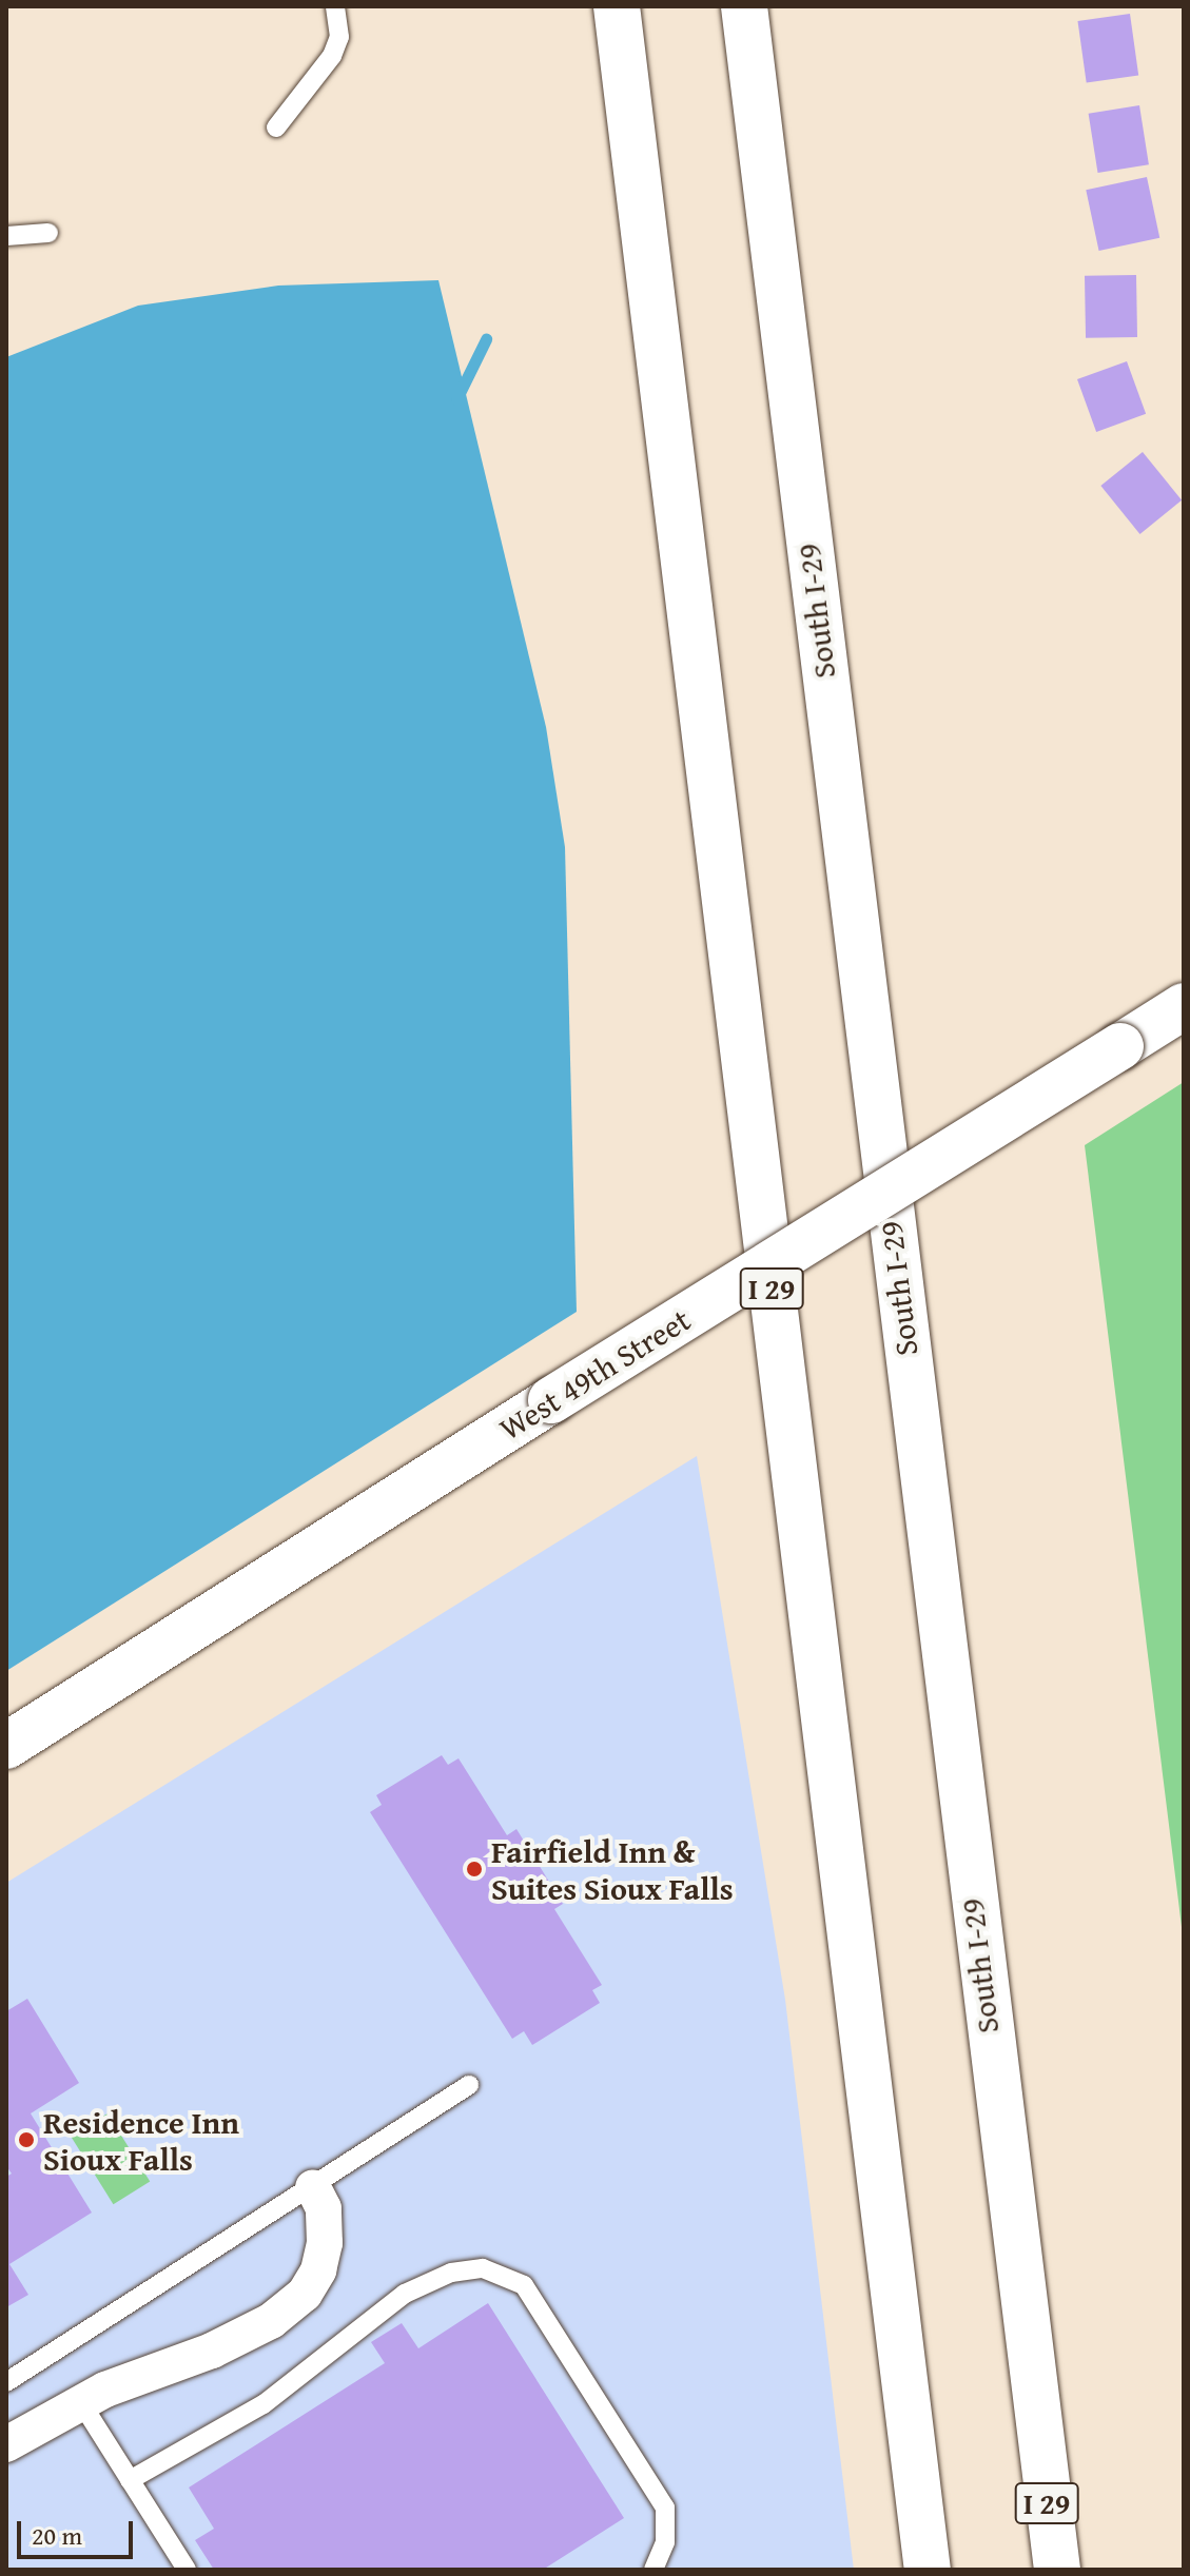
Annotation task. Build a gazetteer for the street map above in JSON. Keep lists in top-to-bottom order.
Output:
{
  "streets": {
    "main road": ["South I-29", "I 29", "West 49th Street"]
  },
  "places": ["Fairfield Inn & Suites Sioux Falls", "Residence Inn Sioux Falls"],
  "scale_bar": "20 m"
}
